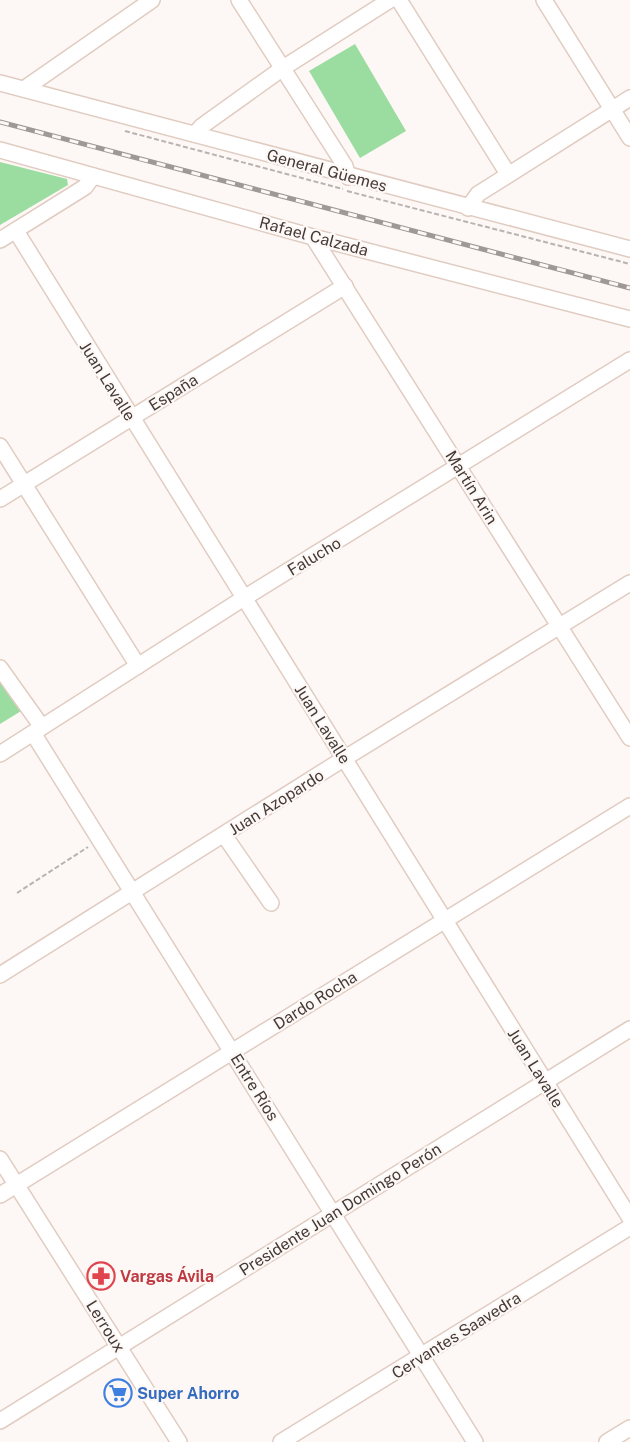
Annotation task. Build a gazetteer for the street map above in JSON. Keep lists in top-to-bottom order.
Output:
{
  "streets": {
    "street": [
      "General Güemes",
      "Rafael Calzada",
      "Juan Lavalle",
      "España",
      "Martín Arin",
      "Falucho",
      "Juan Azopardo",
      "Dardo Rocha",
      "Entre Ríos",
      "Presidente Juan Domingo Perón",
      "Lerroux",
      "Cervantes Saavedra"
    ]
  },
  "crossings": [
    ["Rafael Calzada", "Martín Arin"],
    ["Juan Lavalle", "España"],
    ["Juan Lavalle", "Falucho"],
    ["Juan Lavalle", "Juan Azopardo"],
    ["Juan Lavalle", "Dardo Rocha"],
    ["Juan Lavalle", "Presidente Juan Domingo Perón"],
    ["España", "Martín Arin"],
    ["Martín Arin", "Falucho"],
    ["Martín Arin", "Juan Azopardo"],
    ["Falucho", "Entre Ríos"],
    ["Juan Azopardo", "Entre Ríos"],
    ["Dardo Rocha", "Entre Ríos"],
    ["Dardo Rocha", "Lerroux"],
    ["Entre Ríos", "Presidente Juan Domingo Perón"],
    ["Entre Ríos", "Cervantes Saavedra"],
    ["Presidente Juan Domingo Perón", "Lerroux"]
  ],
  "places": {
    "pharmacy": ["Vargas Ávila"],
    "supermarket": ["Super Ahorro"]
  }
}
